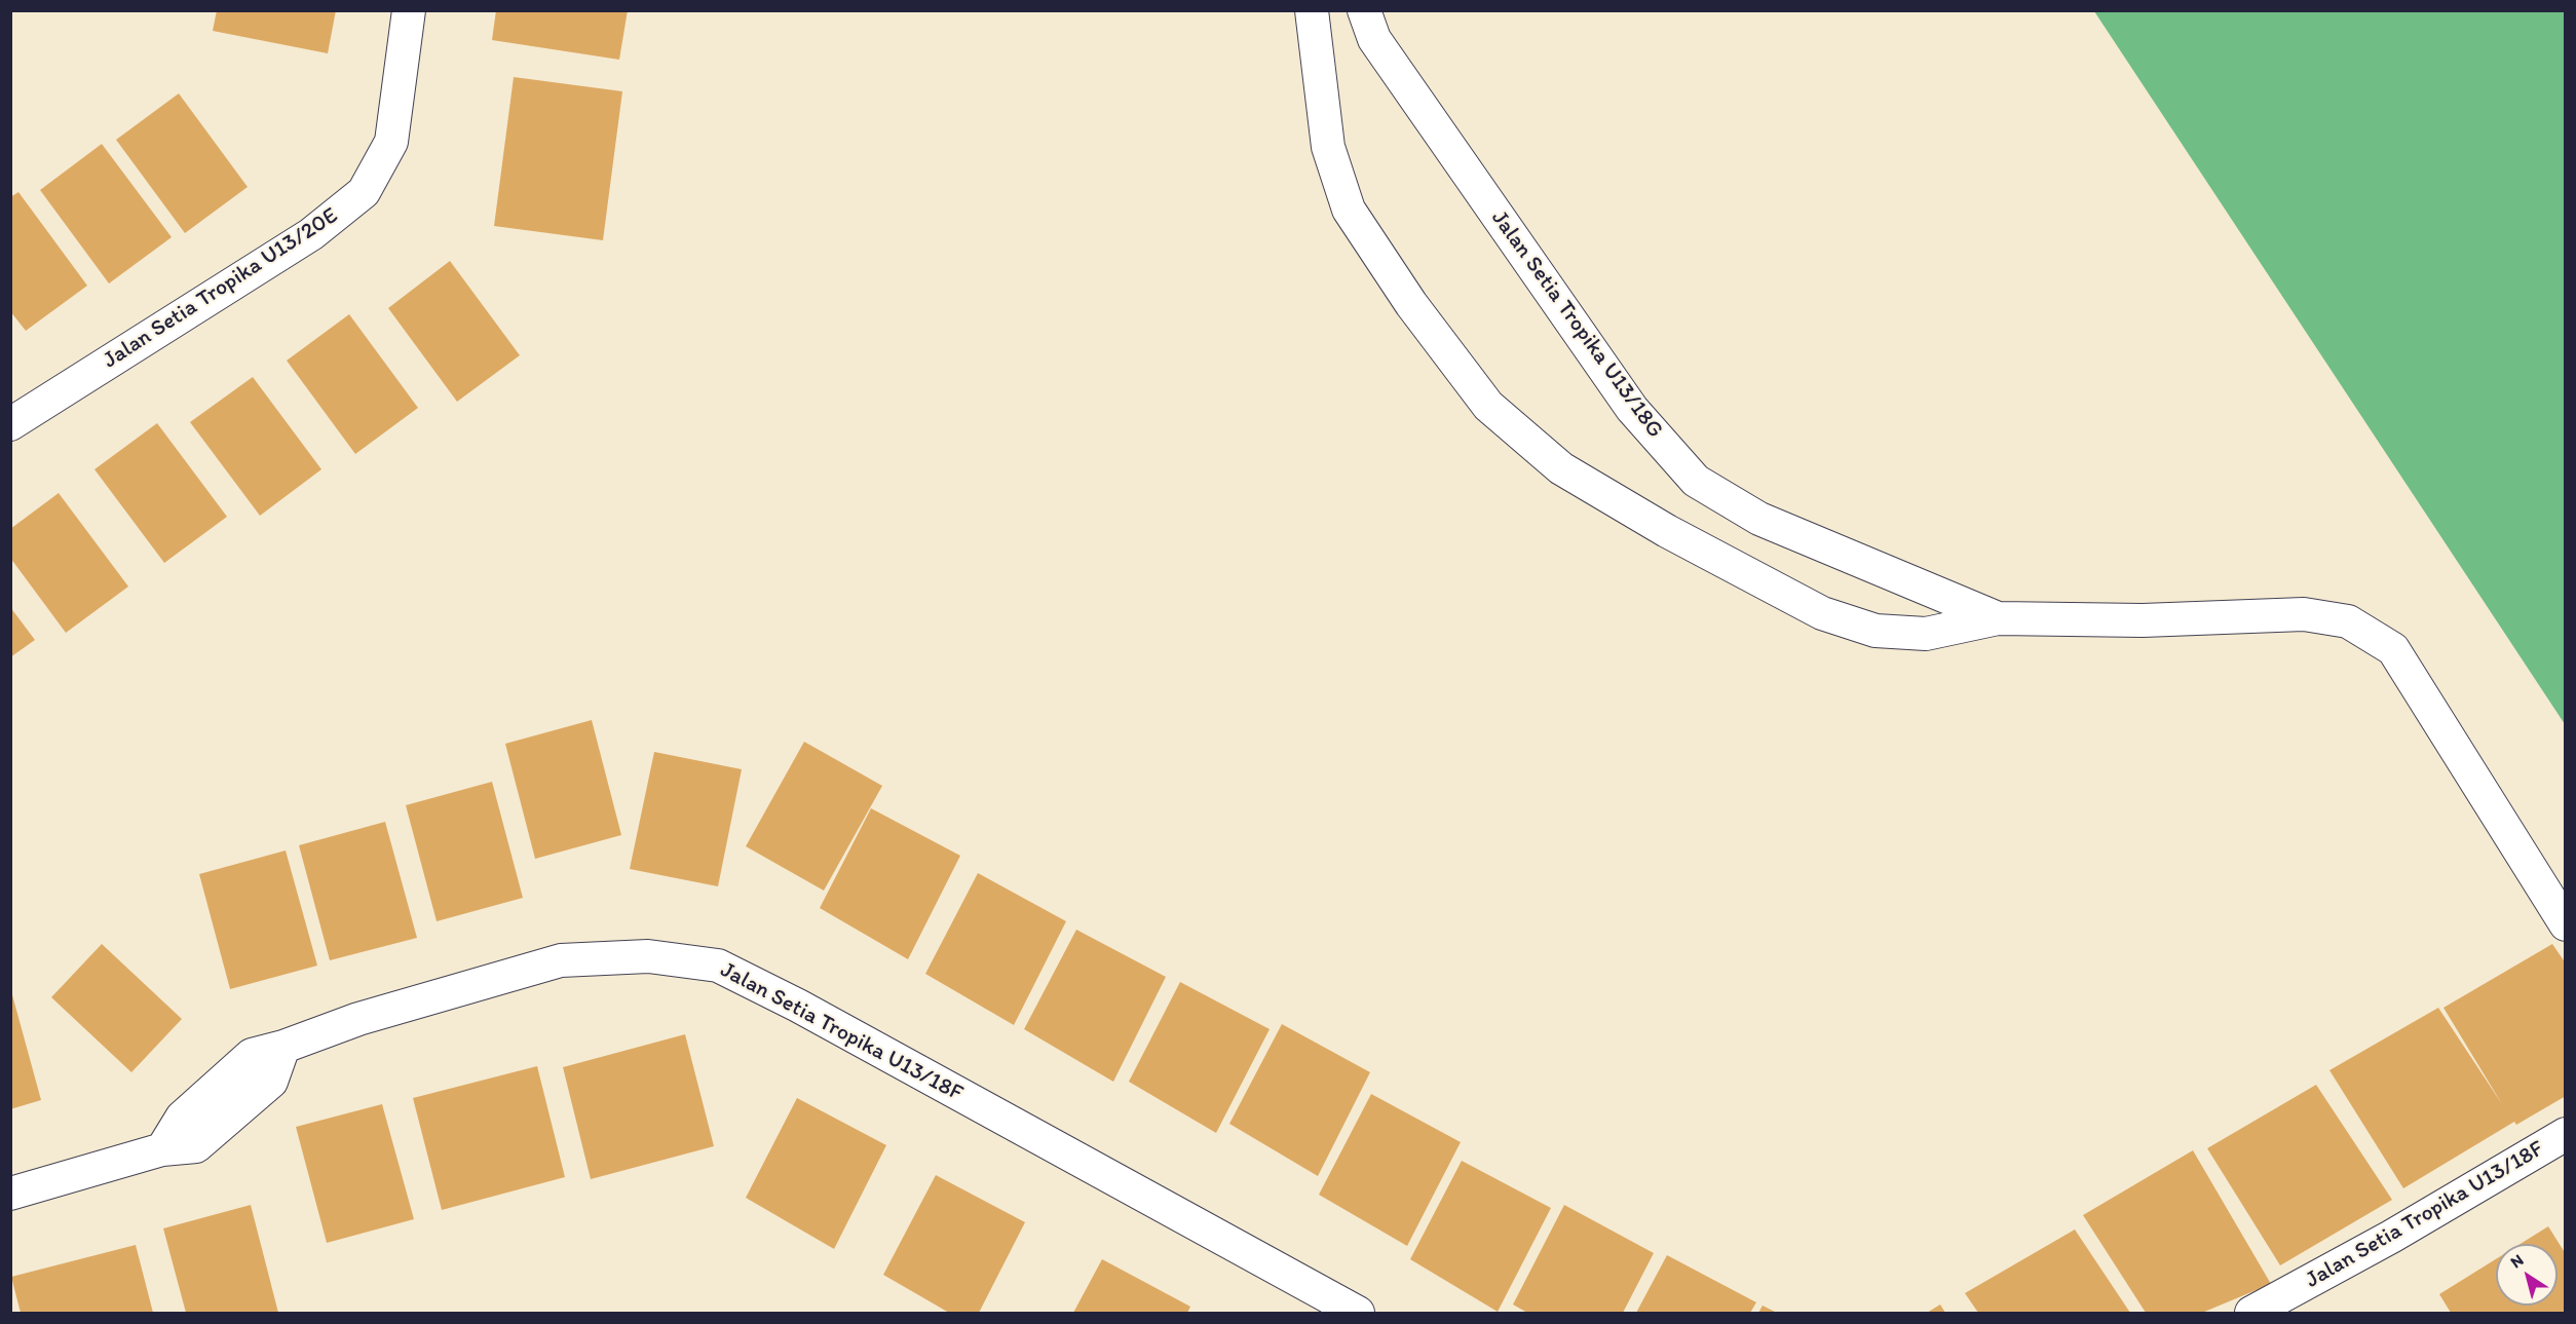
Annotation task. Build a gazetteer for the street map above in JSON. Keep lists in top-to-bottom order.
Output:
{
  "streets": {
    "street": ["Jalan Setia Tropika U13/20E", "Jalan Setia Tropika U13/18G", "Jalan Setia Tropika U13/18F"]
  },
  "north": "top left"
}
